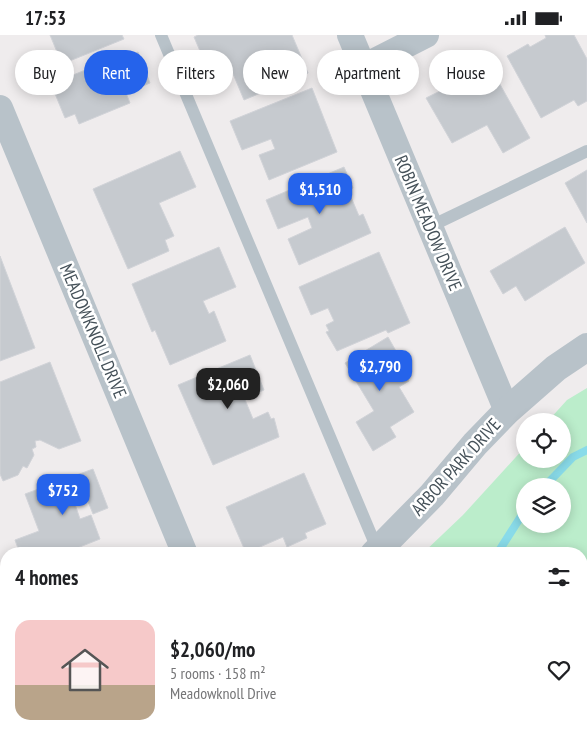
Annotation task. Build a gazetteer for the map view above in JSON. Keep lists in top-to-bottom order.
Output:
{
  "streets": {
    "street": ["ROBIN MEADOW DRIVE", "MEADOWKNOLL DRIVE", "ARBOR PARK DRIVE"]
  },
  "crossings": [
    ["ROBIN MEADOW DRIVE", "ARBOR PARK DRIVE"]
  ],
  "page": {
    "status": "17:53",
    "chip": [
      "Buy",
      "Rent",
      "Filters",
      "New",
      "Apartment",
      "House"
    ],
    "price": [
      "$1,510",
      "$2,790",
      "$2,060",
      "$752"
    ],
    "heading": "4 homes",
    "list": [
      {
        "name": "$2,060/mo",
        "note": "5 rooms · 158 m² · Meadowknoll Drive"
      }
    ]
  }
}
